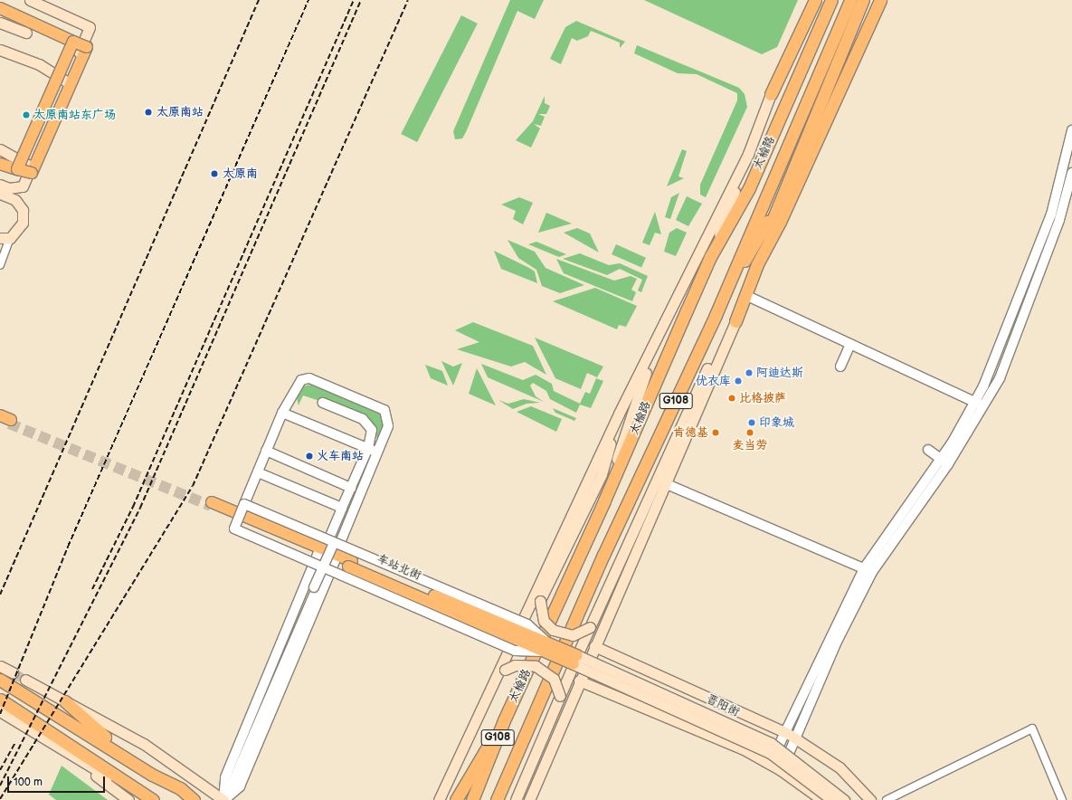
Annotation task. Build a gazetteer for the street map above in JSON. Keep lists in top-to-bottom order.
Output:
{
  "streets": {
    "highway": ["太榆路", "G108"],
    "main road": ["晋阳街"]
  },
  "places": [
    "太原南站",
    "太原南站东广场",
    "太原南",
    "阿迪达斯",
    "优衣库",
    "比格披萨",
    "印象城",
    "肯德基",
    "麦当劳",
    "火车南站"
  ],
  "scale_bar": "100 m"
}
